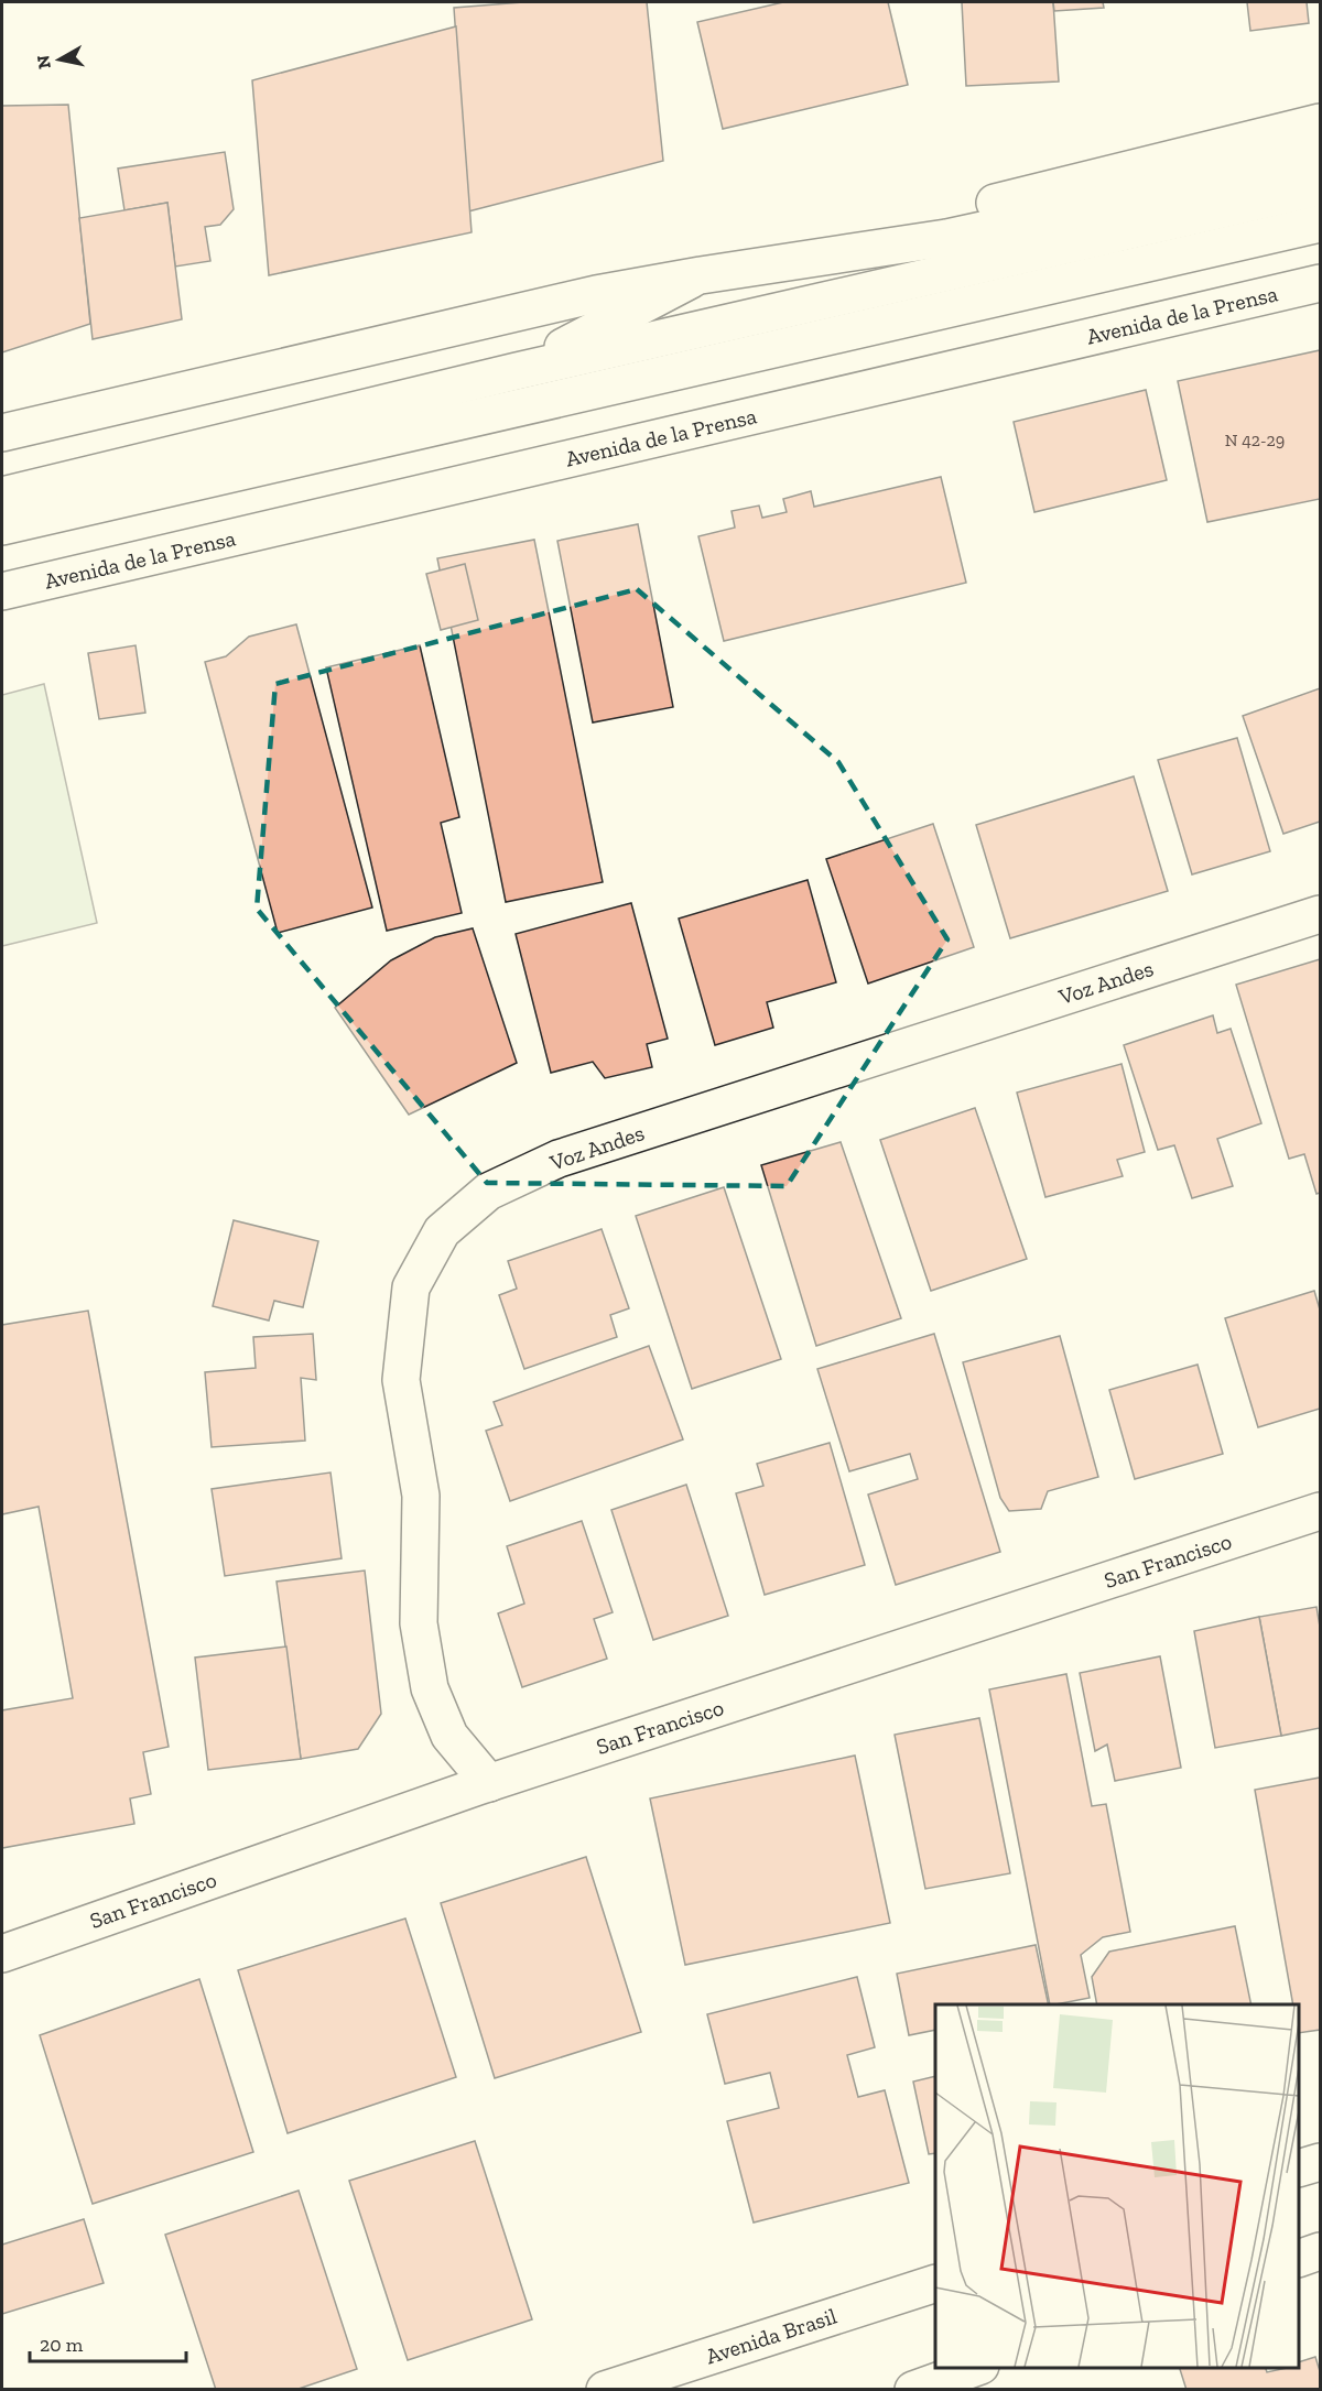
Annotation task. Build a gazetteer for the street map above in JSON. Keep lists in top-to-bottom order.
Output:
{
  "streets": {
    "street": [
      "Avenida de la Prensa",
      "Voz Andes",
      "San Francisco",
      "Avenida Brasil"
    ]
  },
  "crossings": [
    ["Voz Andes", "San Francisco"]
  ],
  "house_numbers": ["N 42-29"],
  "scale_bar": "20 m",
  "north": "left"
}
